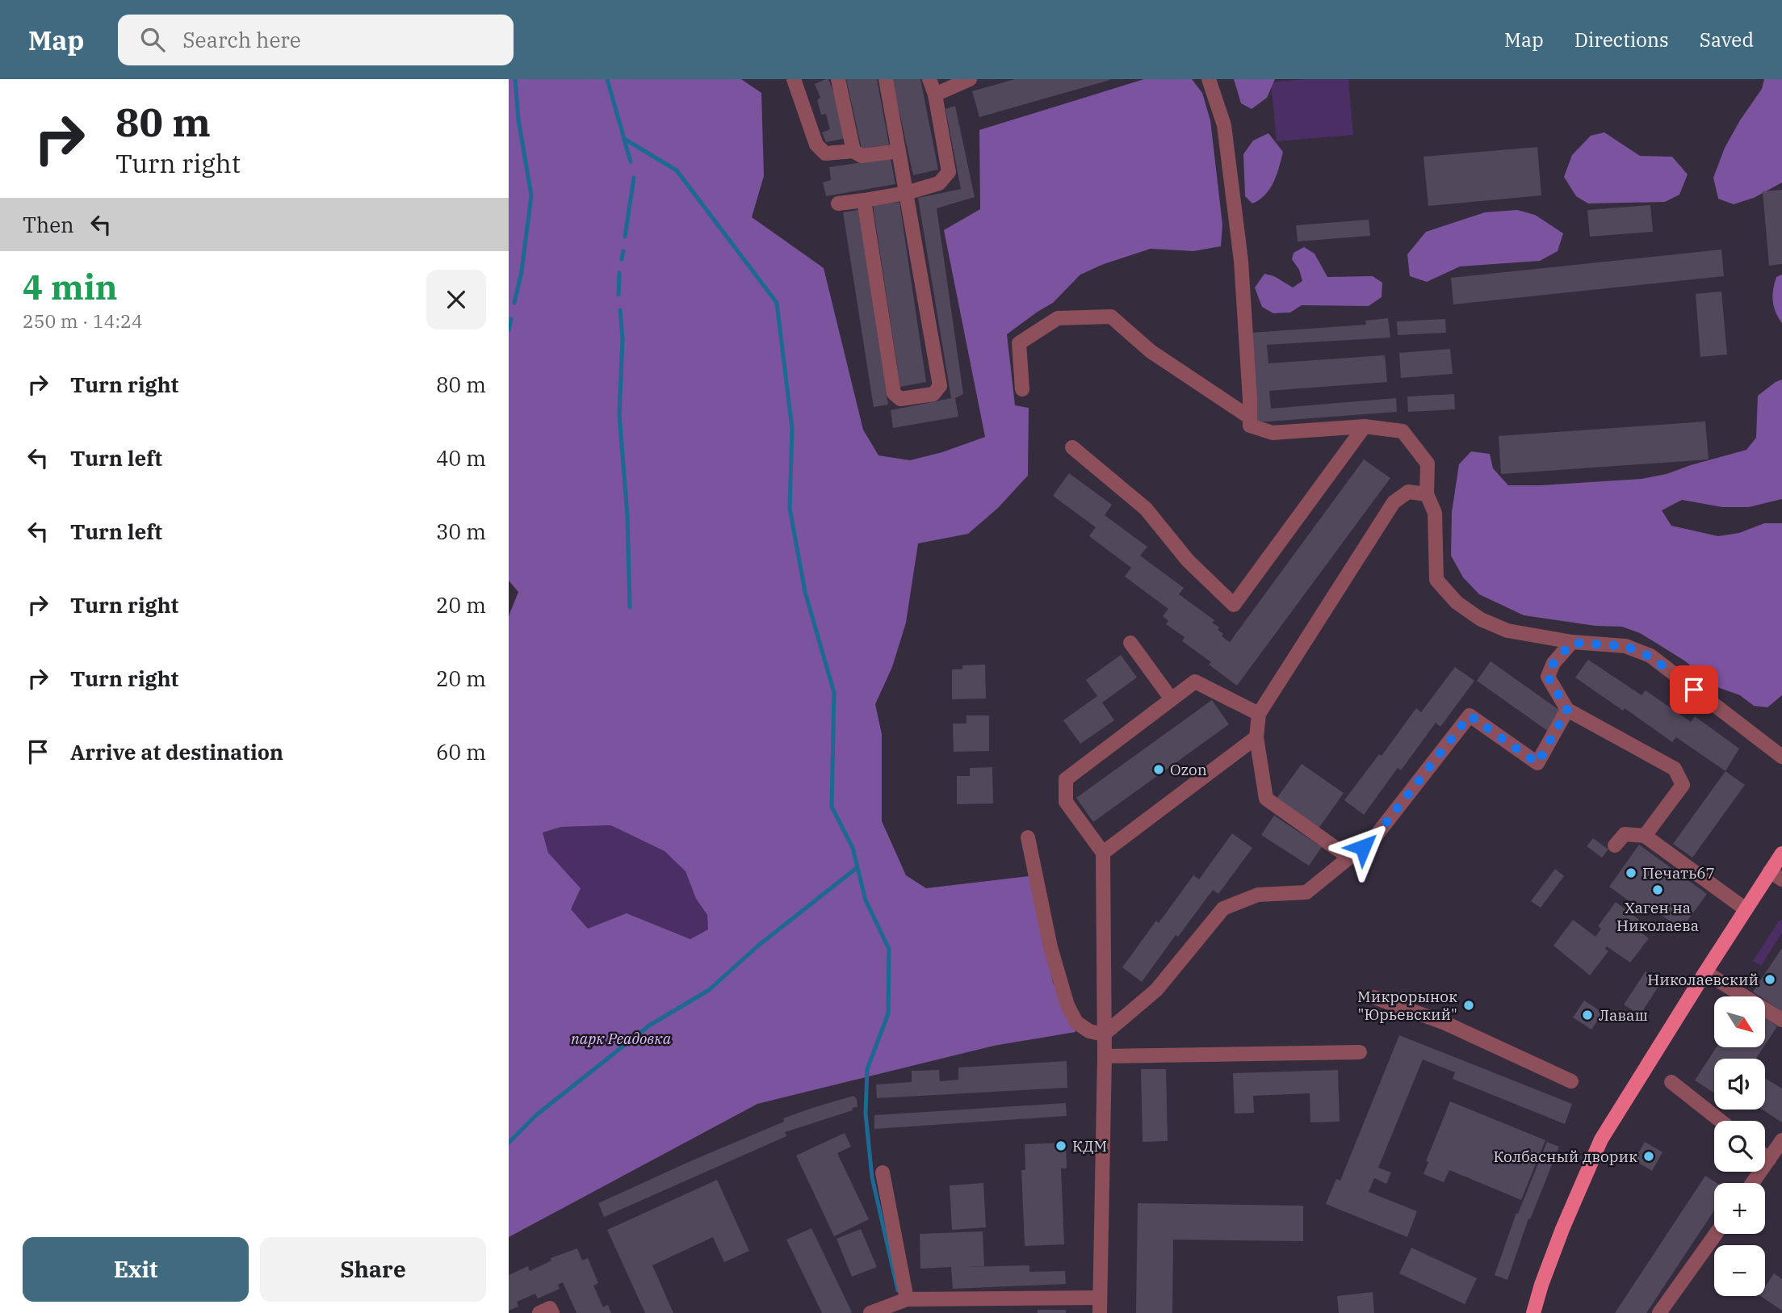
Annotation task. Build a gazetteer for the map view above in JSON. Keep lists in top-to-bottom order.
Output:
{
  "parks": ["парк Реадовка"],
  "places": [
    "Ozon",
    "Печать67",
    "Хаген на Николаева",
    "Николаевский",
    "Микрорынок \"Юрьевский\"",
    "Лаваш",
    "КДМ",
    "Колбасный дворик"
  ],
  "north": "bottom right",
  "page": {
    "header": "Map",
    "search": "Search here",
    "nav": ["Map", "Directions", "Saved"],
    "turn": ["80 m", "Turn right"],
    "then": "Then",
    "heading": ["4 min", "250 m · 14:24"],
    "list": [
      {
        "name": "Turn right",
        "value": "80 m"
      },
      {
        "name": "Turn left",
        "value": "40 m"
      },
      {
        "name": "Turn left",
        "value": "30 m"
      },
      {
        "name": "Turn right",
        "value": "20 m"
      },
      {
        "name": "Turn right",
        "value": "20 m"
      },
      {
        "name": "Arrive at destination",
        "value": "60 m"
      }
    ],
    "map_buttons": ["+", "−"],
    "buttons": ["Exit", "Share"]
  }
}
